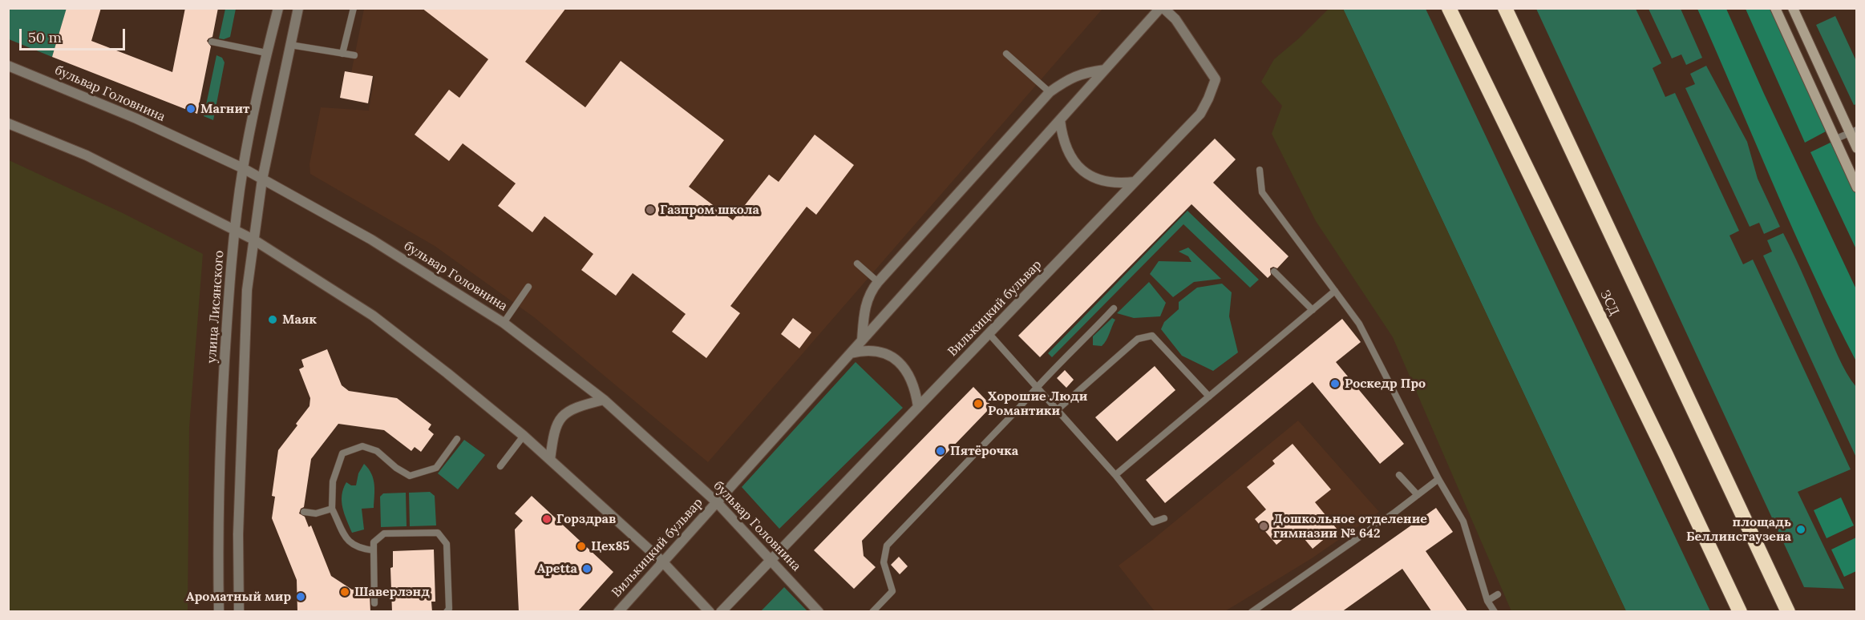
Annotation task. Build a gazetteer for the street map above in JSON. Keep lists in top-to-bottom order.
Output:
{
  "streets": {
    "highway": ["ЗСД"],
    "street": ["бульвар Головнина", "улица Лисянского", "Вилькицкий бульвар"]
  },
  "crossings": [
    ["бульвар Головнина", "улица Лисянского"],
    ["бульвар Головнина", "Вилькицкий бульвар"]
  ],
  "places": [
    "Магнит",
    "Газпром школа",
    "Маяк",
    "Роскедр Про",
    "Хорошие Люди Романтики",
    "Пятёрочка",
    "Горздрав",
    "Дошкольное отделение гимназии № 642",
    "площадь Беллинсгаузена",
    "Цех85",
    "Apetta",
    "Шаверлэнд",
    "Ароматный мир"
  ],
  "scale_bar": "50 m"
}
